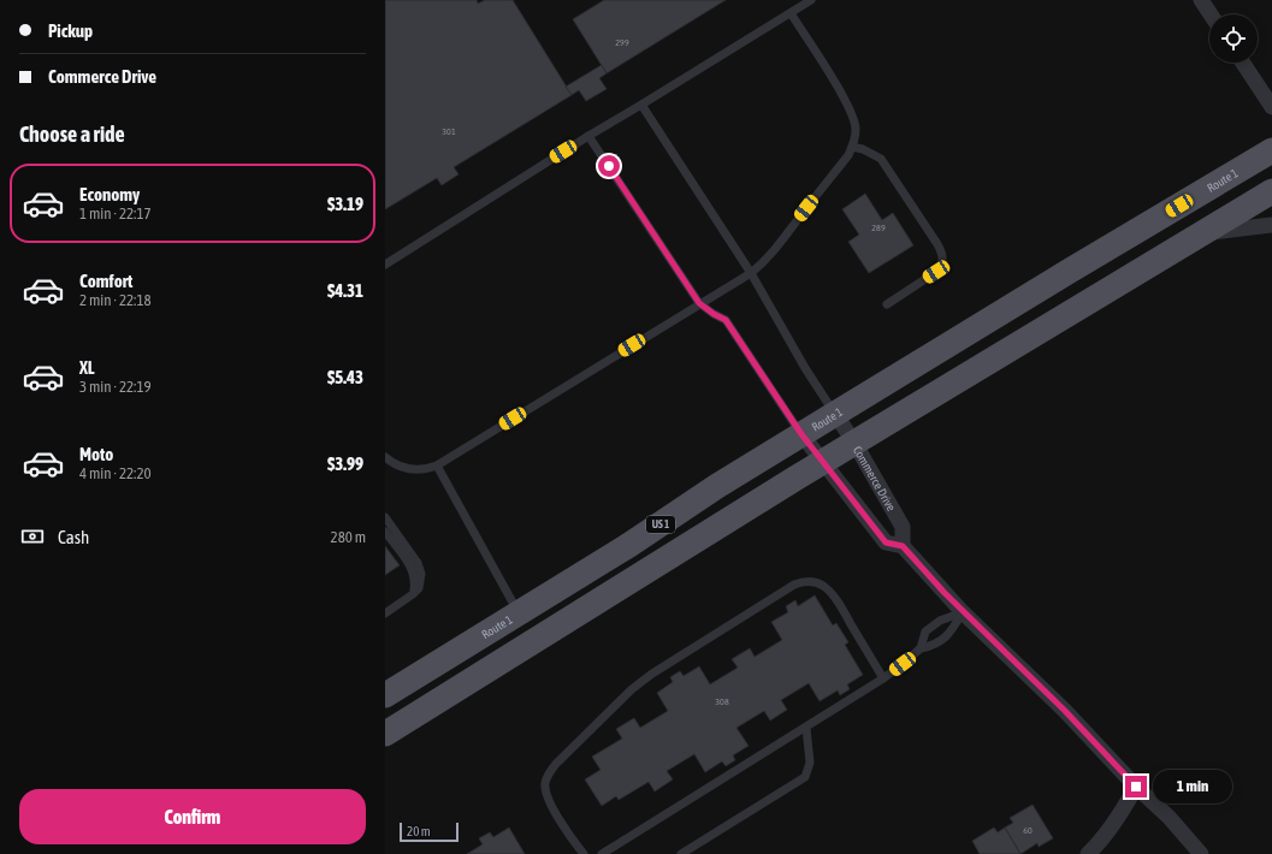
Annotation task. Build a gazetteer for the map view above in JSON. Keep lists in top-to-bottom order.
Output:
{
  "streets": {
    "main road": ["Route 1", "US 1"],
    "street": ["Commerce Drive"]
  },
  "crossings": [
    ["Route 1", "Commerce Drive"],
    ["Commerce Drive", "US 1"]
  ],
  "house_numbers": [
    "299",
    "301",
    "289",
    "308",
    "60"
  ],
  "scale_bar": "20 m",
  "page": {
    "banner": ["Pickup", "Commerce Drive"],
    "heading": "Choose a ride",
    "list": [
      {
        "name": "Economy",
        "note": "1 min · 22:17",
        "value": "$3.19"
      },
      {
        "name": "Comfort",
        "note": "2 min · 22:18",
        "value": "$4.31"
      },
      {
        "name": "XL",
        "note": "3 min · 22:19",
        "value": "$5.43"
      },
      {
        "name": "Moto",
        "note": "4 min · 22:20",
        "value": "$3.99"
      }
    ],
    "pay": ["Cash", "280 m"],
    "bubble": "1 min",
    "buttons": "Confirm",
    "scale": "20 m"
  }
}
